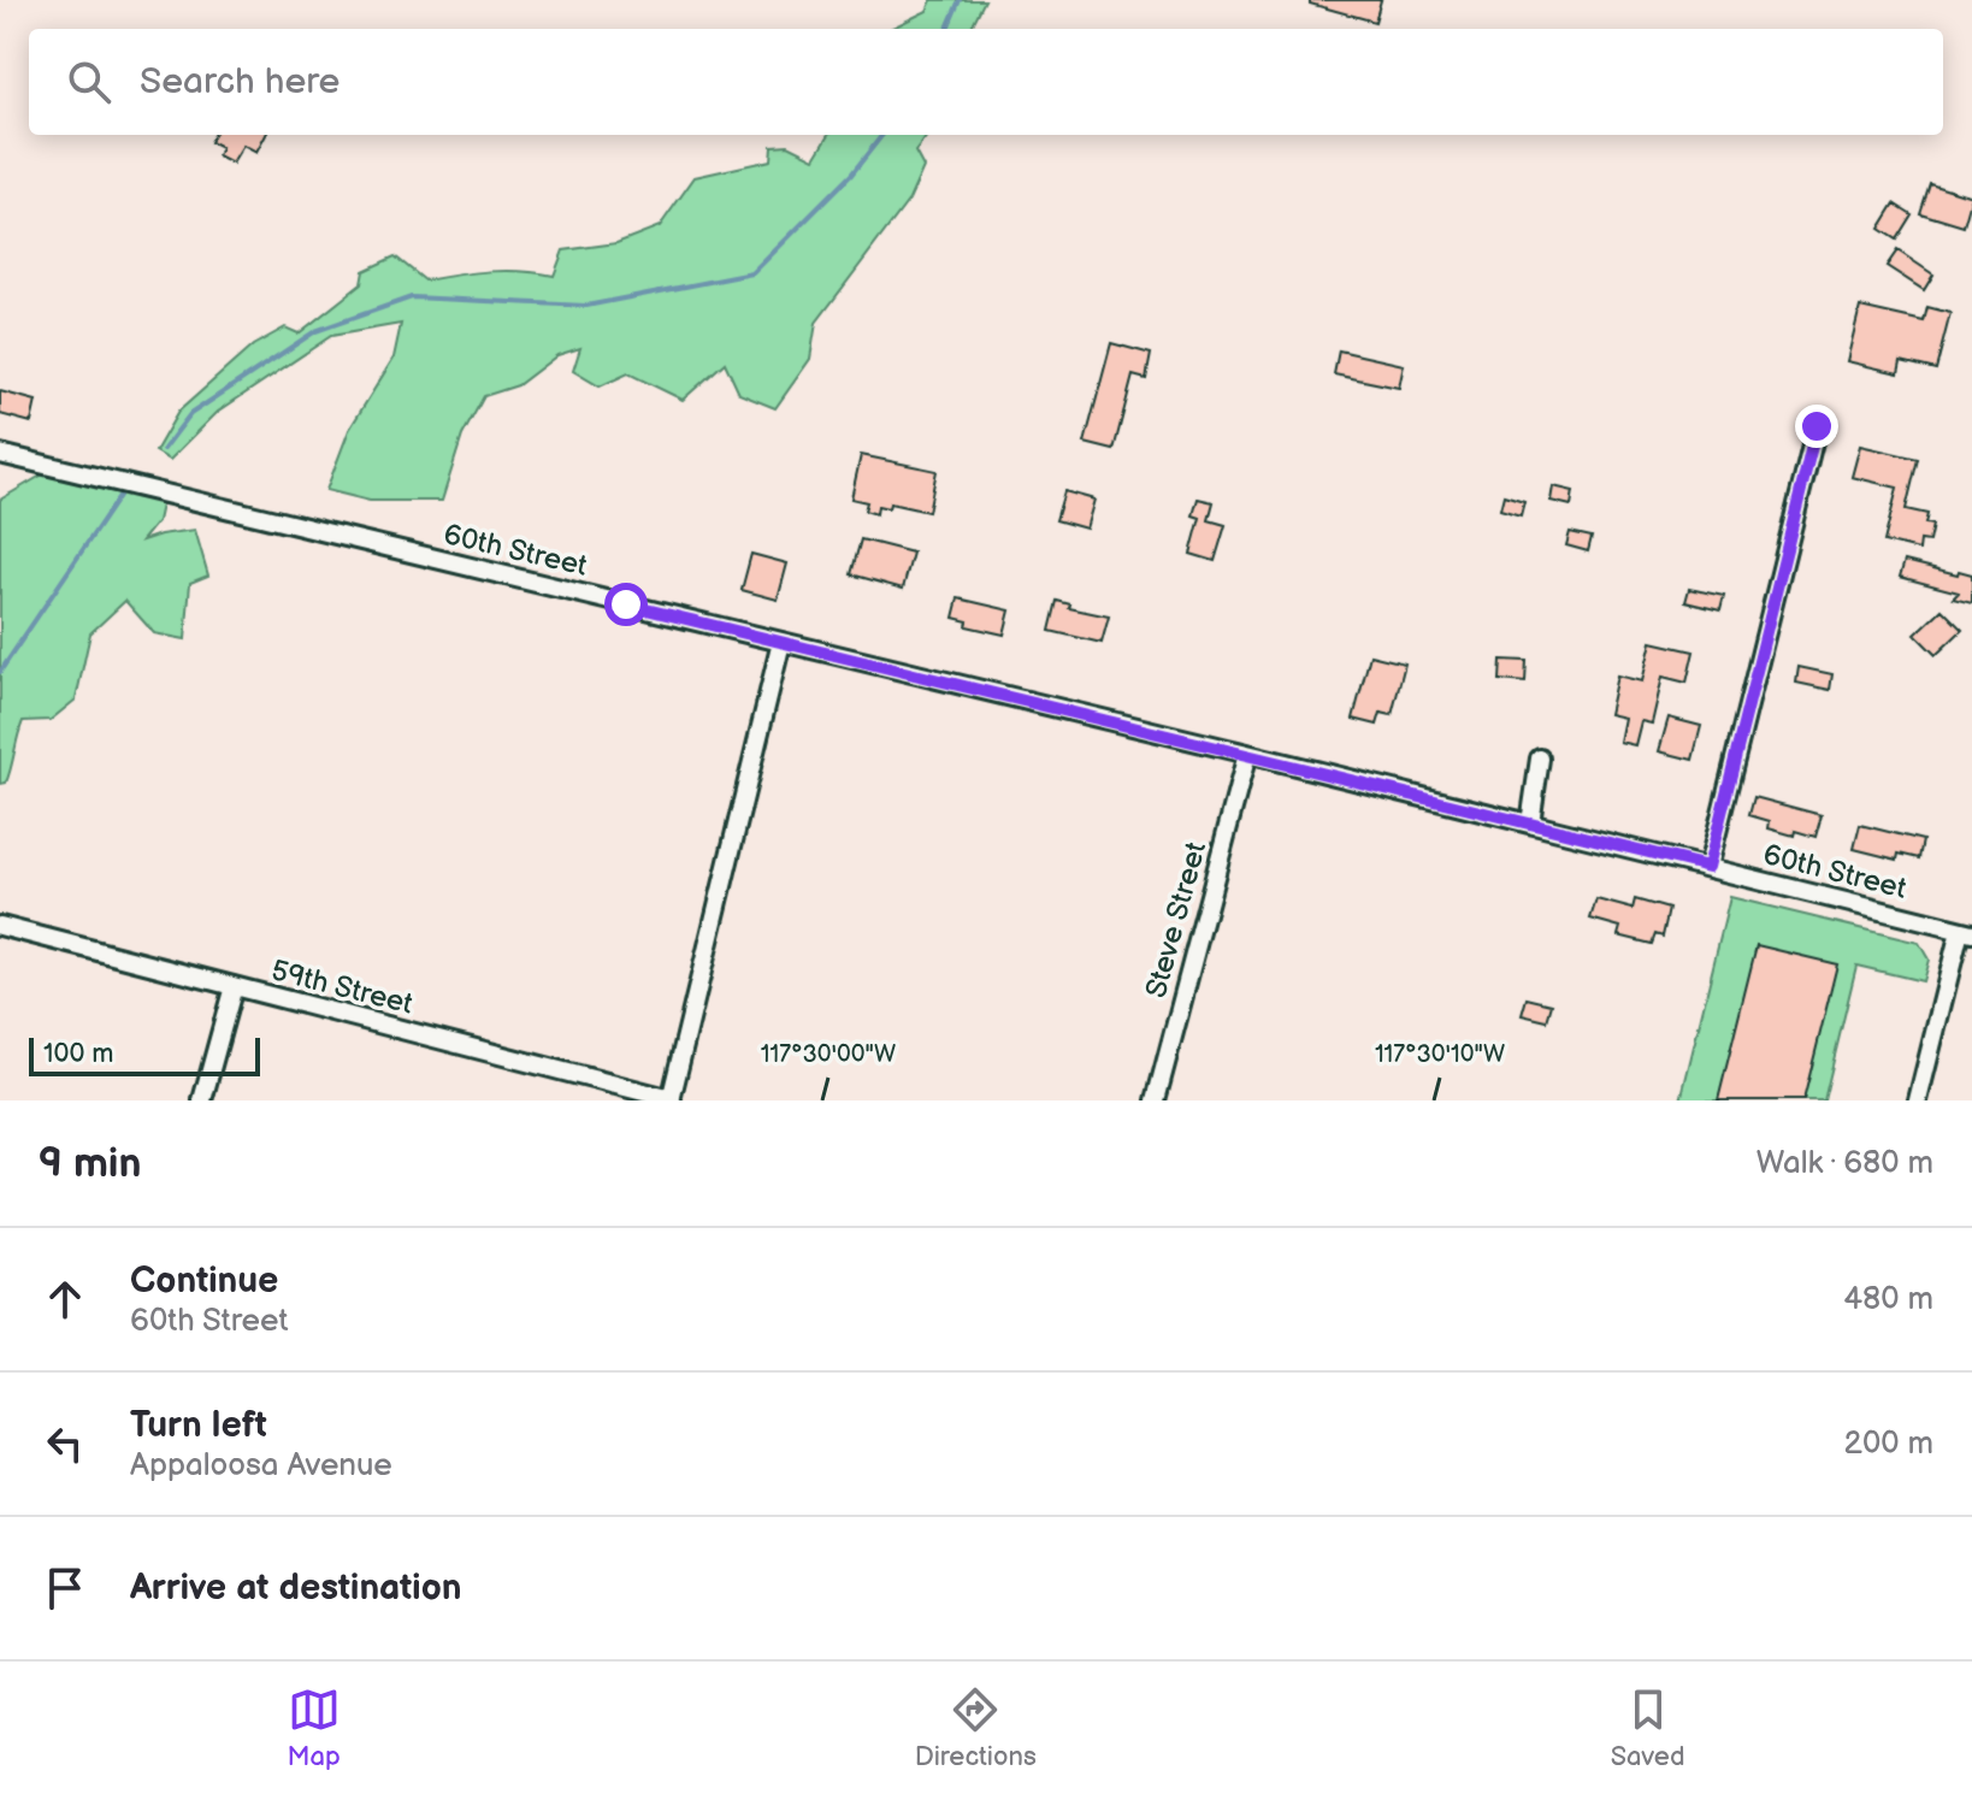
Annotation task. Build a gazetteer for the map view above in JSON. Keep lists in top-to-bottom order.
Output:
{
  "streets": {
    "street": ["60th Street", "Steve Street", "59th Street"]
  },
  "crossings": [
    ["60th Street", "Steve Street"]
  ],
  "scale_bar": "100 m",
  "page": {
    "search": "Search here",
    "scale": "100 m",
    "heading": ["9 min", "Walk · 680 m"],
    "list": [
      ["Continue", "60th Street", "480 m"],
      ["Turn left", "Appaloosa Avenue", "200 m"],
      "Arrive at destination"
    ],
    "nav": ["Map", "Directions", "Saved"]
  },
  "coordinates": ["117°30'00\"W", "117°30'10\"W"]
}
